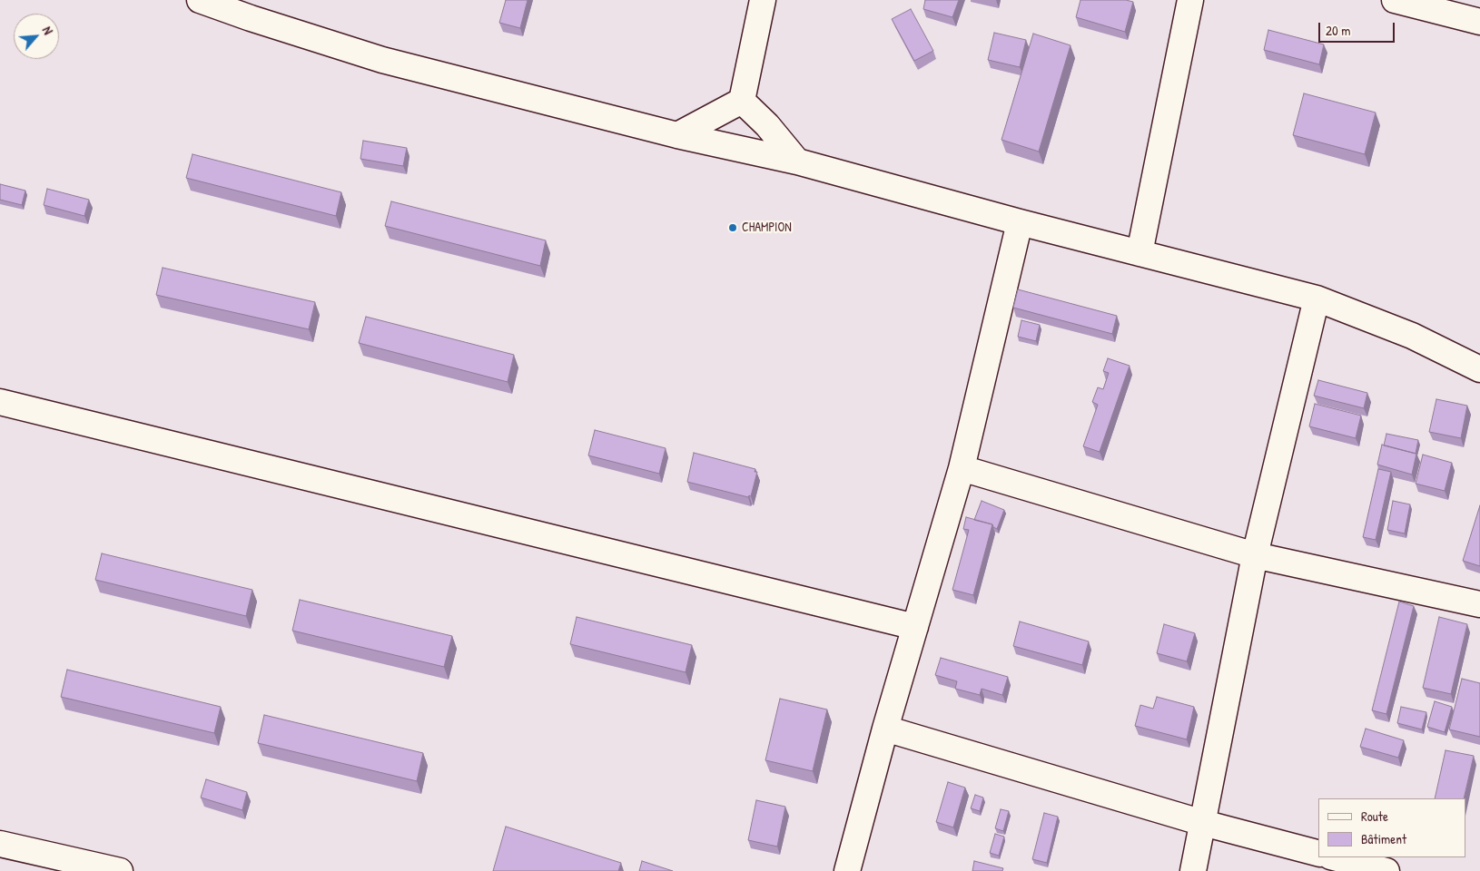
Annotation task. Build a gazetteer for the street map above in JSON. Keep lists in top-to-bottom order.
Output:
{
  "places": ["CHAMPION"],
  "legend": ["Route", "Bâtiment"],
  "scale_bar": "20 m",
  "north": "top right"
}
